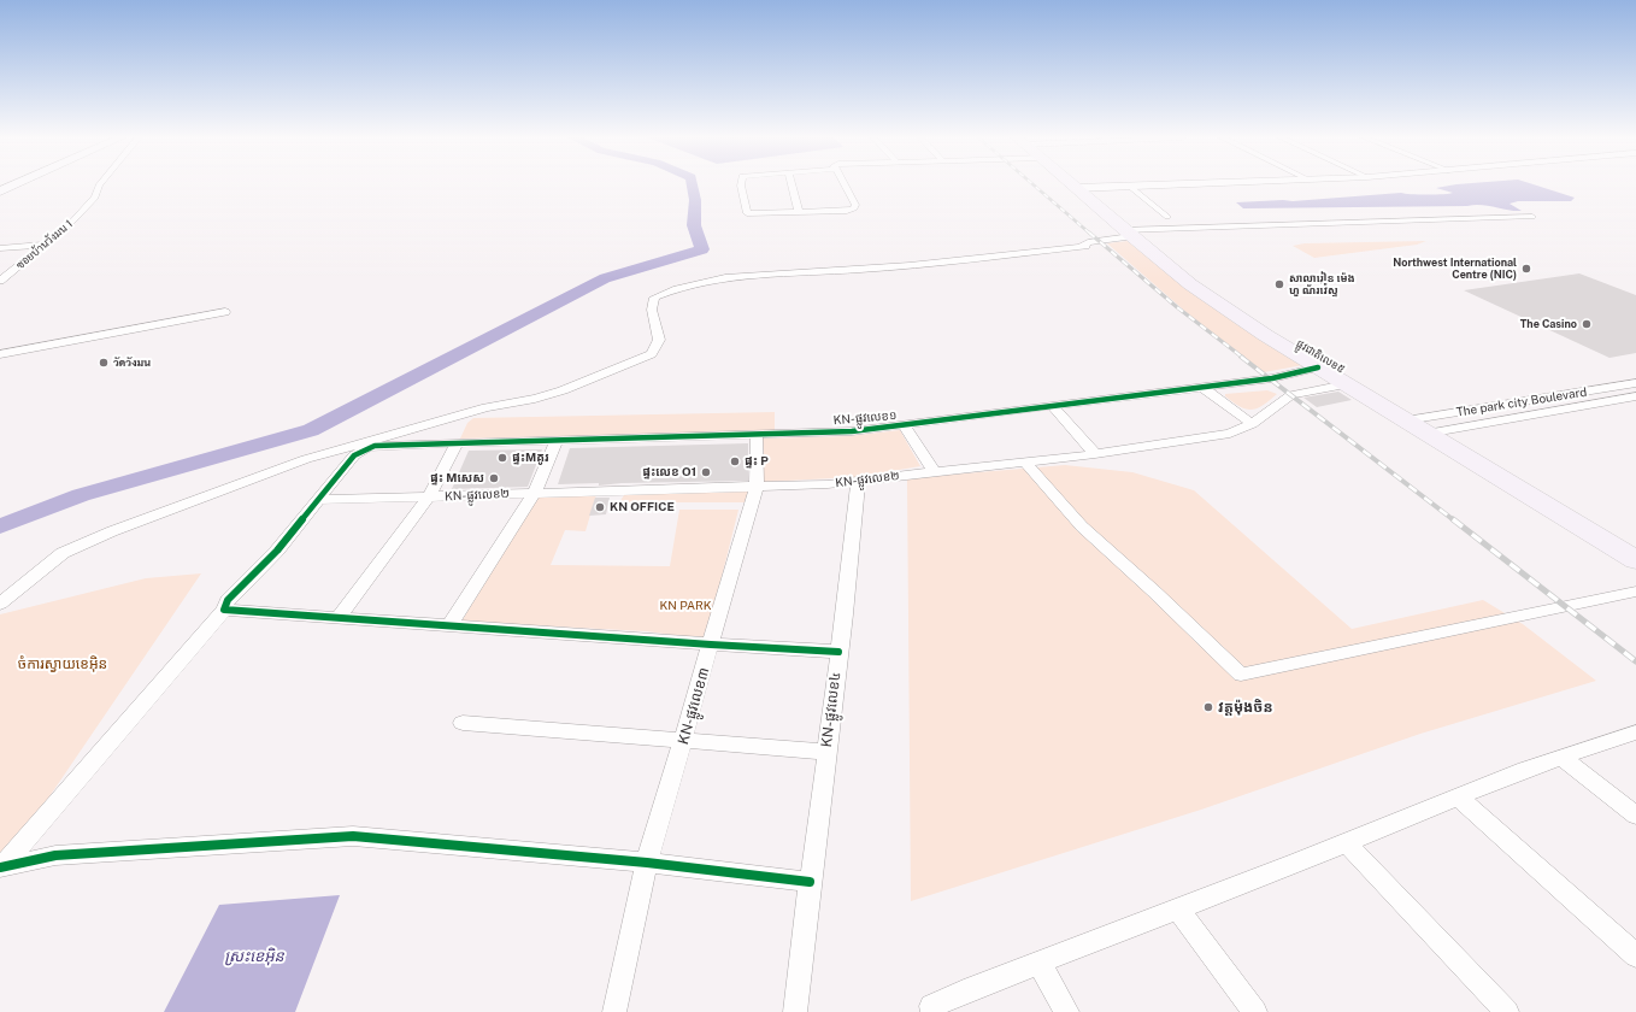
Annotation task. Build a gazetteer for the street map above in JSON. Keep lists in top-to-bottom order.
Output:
{
  "streets": {
    "highway": ["ផ្លូវជាតិលេខ៥"],
    "street": [
      "ซอยบ้านวังมน 1",
      "The park city Boulevard",
      "KN-ផ្លូវលេខ១",
      "KN-ផ្លូវលេខ២",
      "KN-ផ្លូវលេខ៣",
      "KN-ផ្លូវលេខ៤"
    ]
  },
  "crossings": [
    ["ផ្លូវជាតិលេខ៥", "The park city Boulevard"],
    ["ផ្លូវជាតិលេខ៥", "KN-ផ្លូវលេខ១"],
    ["KN-ផ្លូវលេខ១", "KN-ផ្លូវលេខ២"],
    ["KN-ផ្លូវលេខ១", "KN-ផ្លូវលេខ៣"],
    ["KN-ផ្លូវលេខ២", "KN-ផ្លូវលេខ៣"],
    ["KN-ផ្លូវលេខ២", "KN-ផ្លូវលេខ៤"]
  ],
  "water": ["ស្រះខេអ៊ិន"],
  "parks": ["KN PARK", "ចំការស្វាយខេអ៊ិន"],
  "places": [
    "Northwest International Centre (NIC)",
    "សាលារៀន ម៉េង ហួ ណ័រវ៉េស្ទ",
    "The Casino",
    "วัดวังมน",
    "ផ្ទះMគូរ",
    "ផ្ទះ P",
    "ផ្ទះលេខ O1",
    "ផ្ទះ Mសេស",
    "KN OFFICE",
    "វត្តម៉ុងចិន"
  ]
}
